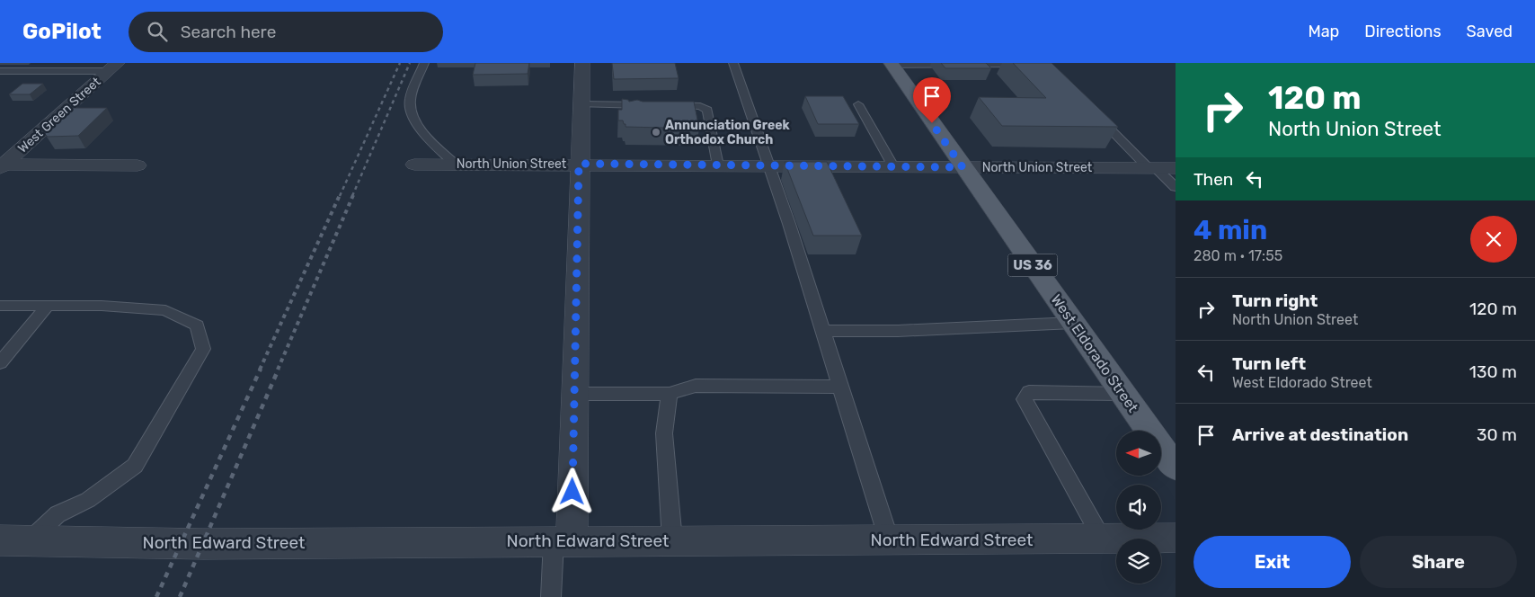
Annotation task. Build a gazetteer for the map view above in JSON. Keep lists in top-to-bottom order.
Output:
{
  "streets": {
    "main road": ["US 36", "West Eldorado Street"],
    "street": ["West Green Street", "North Union Street", "North Edward Street"]
  },
  "crossings": [
    ["North Union Street", "West Eldorado Street"]
  ],
  "places": ["Annunciation Greek Orthodox Church"],
  "north": "left",
  "page": {
    "header": "GoPilot",
    "search": "Search here",
    "nav": ["Map", "Directions", "Saved"],
    "turn": ["120 m", "North Union Street"],
    "then": "Then",
    "heading": ["4 min", "280 m · 17:55"],
    "list": [
      {
        "name": "Turn right",
        "note": "North Union Street",
        "value": "120 m"
      },
      {
        "name": "Turn left",
        "note": "West Eldorado Street",
        "value": "130 m"
      },
      {
        "name": "Arrive at destination",
        "value": "30 m"
      }
    ],
    "buttons": ["Exit", "Share"]
  }
}
